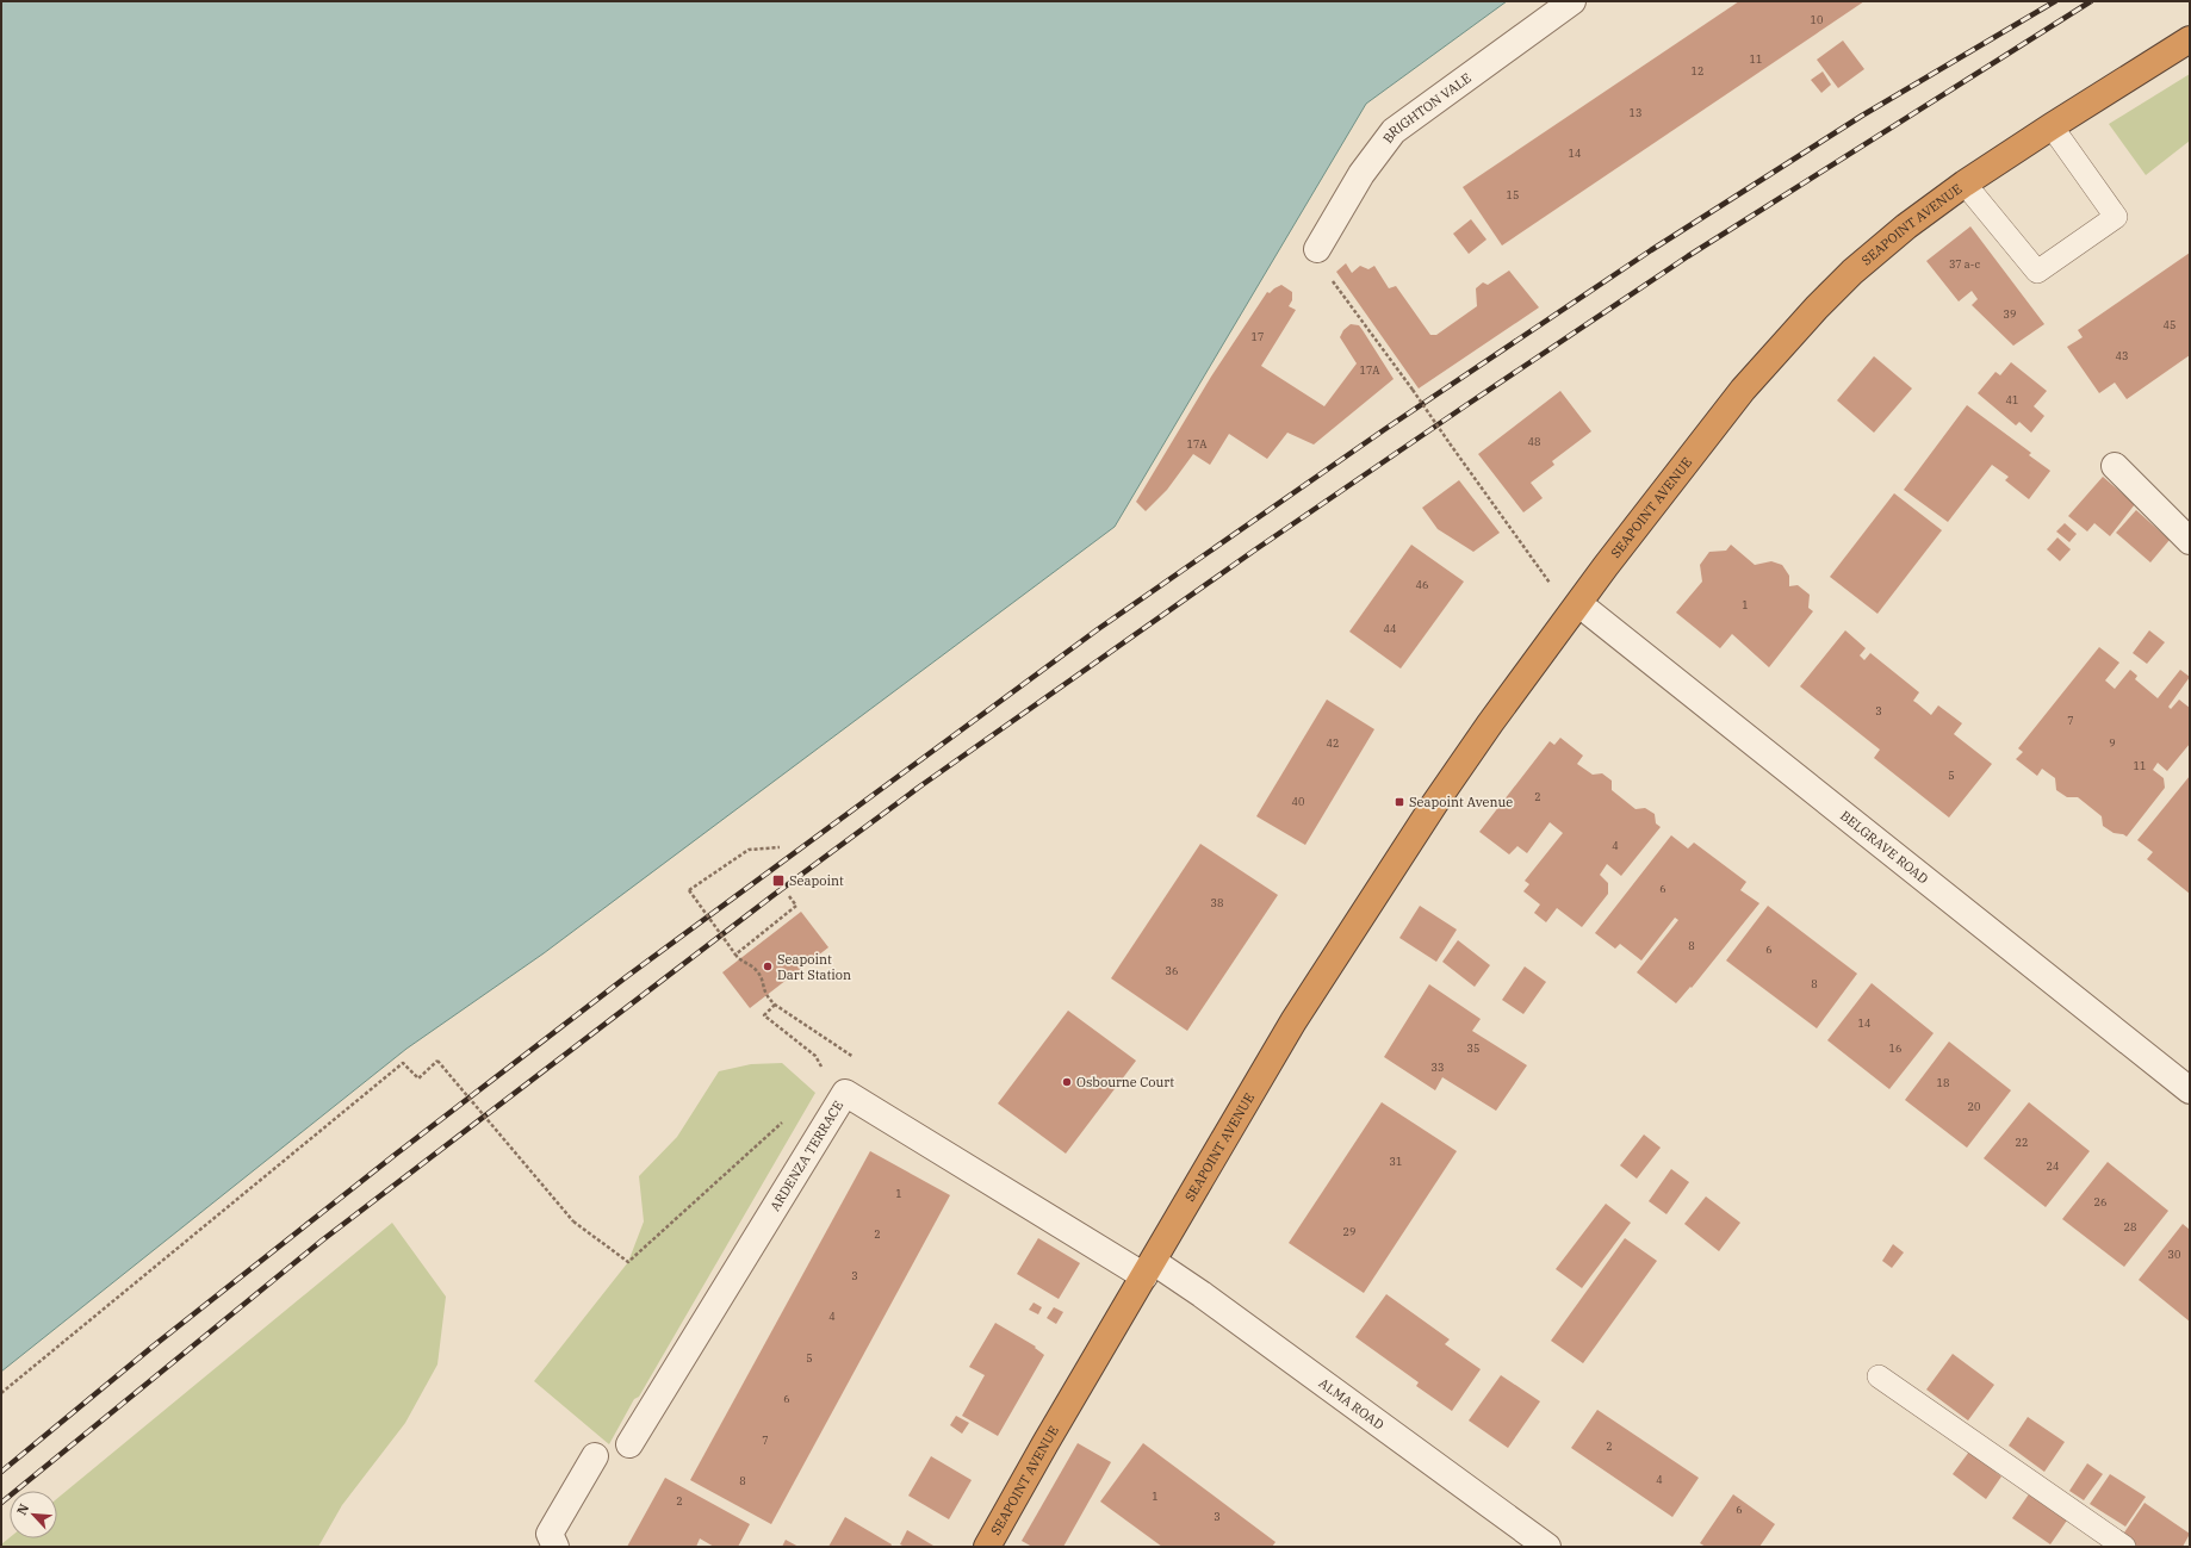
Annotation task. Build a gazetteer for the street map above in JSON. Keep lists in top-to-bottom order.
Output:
{
  "streets": {
    "highway": ["SEAPOINT AVENUE"],
    "street": [
      "BRIGHTON VALE",
      "BELGRAVE ROAD",
      "ARDENZA TERRACE",
      "ALMA ROAD"
    ]
  },
  "crossings": [
    ["SEAPOINT AVENUE", "BELGRAVE ROAD"],
    ["SEAPOINT AVENUE", "ARDENZA TERRACE"],
    ["SEAPOINT AVENUE", "ALMA ROAD"],
    ["ARDENZA TERRACE", "ALMA ROAD"]
  ],
  "places": {
    "transit": ["Seapoint Avenue", "Seapoint"],
    "other": ["Seapoint Dart Station", "Osbourne Court"]
  },
  "house_numbers": [
    "10",
    "11",
    "12",
    "13",
    "14",
    "15",
    "37 a-c",
    "39",
    "45",
    "17",
    "43",
    "17A",
    "41",
    "48",
    "17A",
    "46",
    "1",
    "44",
    "3",
    "7",
    "42",
    "9",
    "11",
    "5",
    "2",
    "40",
    "4",
    "6",
    "38",
    "8",
    "6",
    "36",
    "8",
    "14",
    "35",
    "16",
    "33",
    "18",
    "20",
    "22",
    "31",
    "24",
    "1",
    "26",
    "28",
    "29",
    "2",
    "30",
    "3",
    "4",
    "5",
    "6",
    "7",
    "2",
    "4",
    "8",
    "1",
    "2",
    "6",
    "3"
  ],
  "north": "top left"
}
